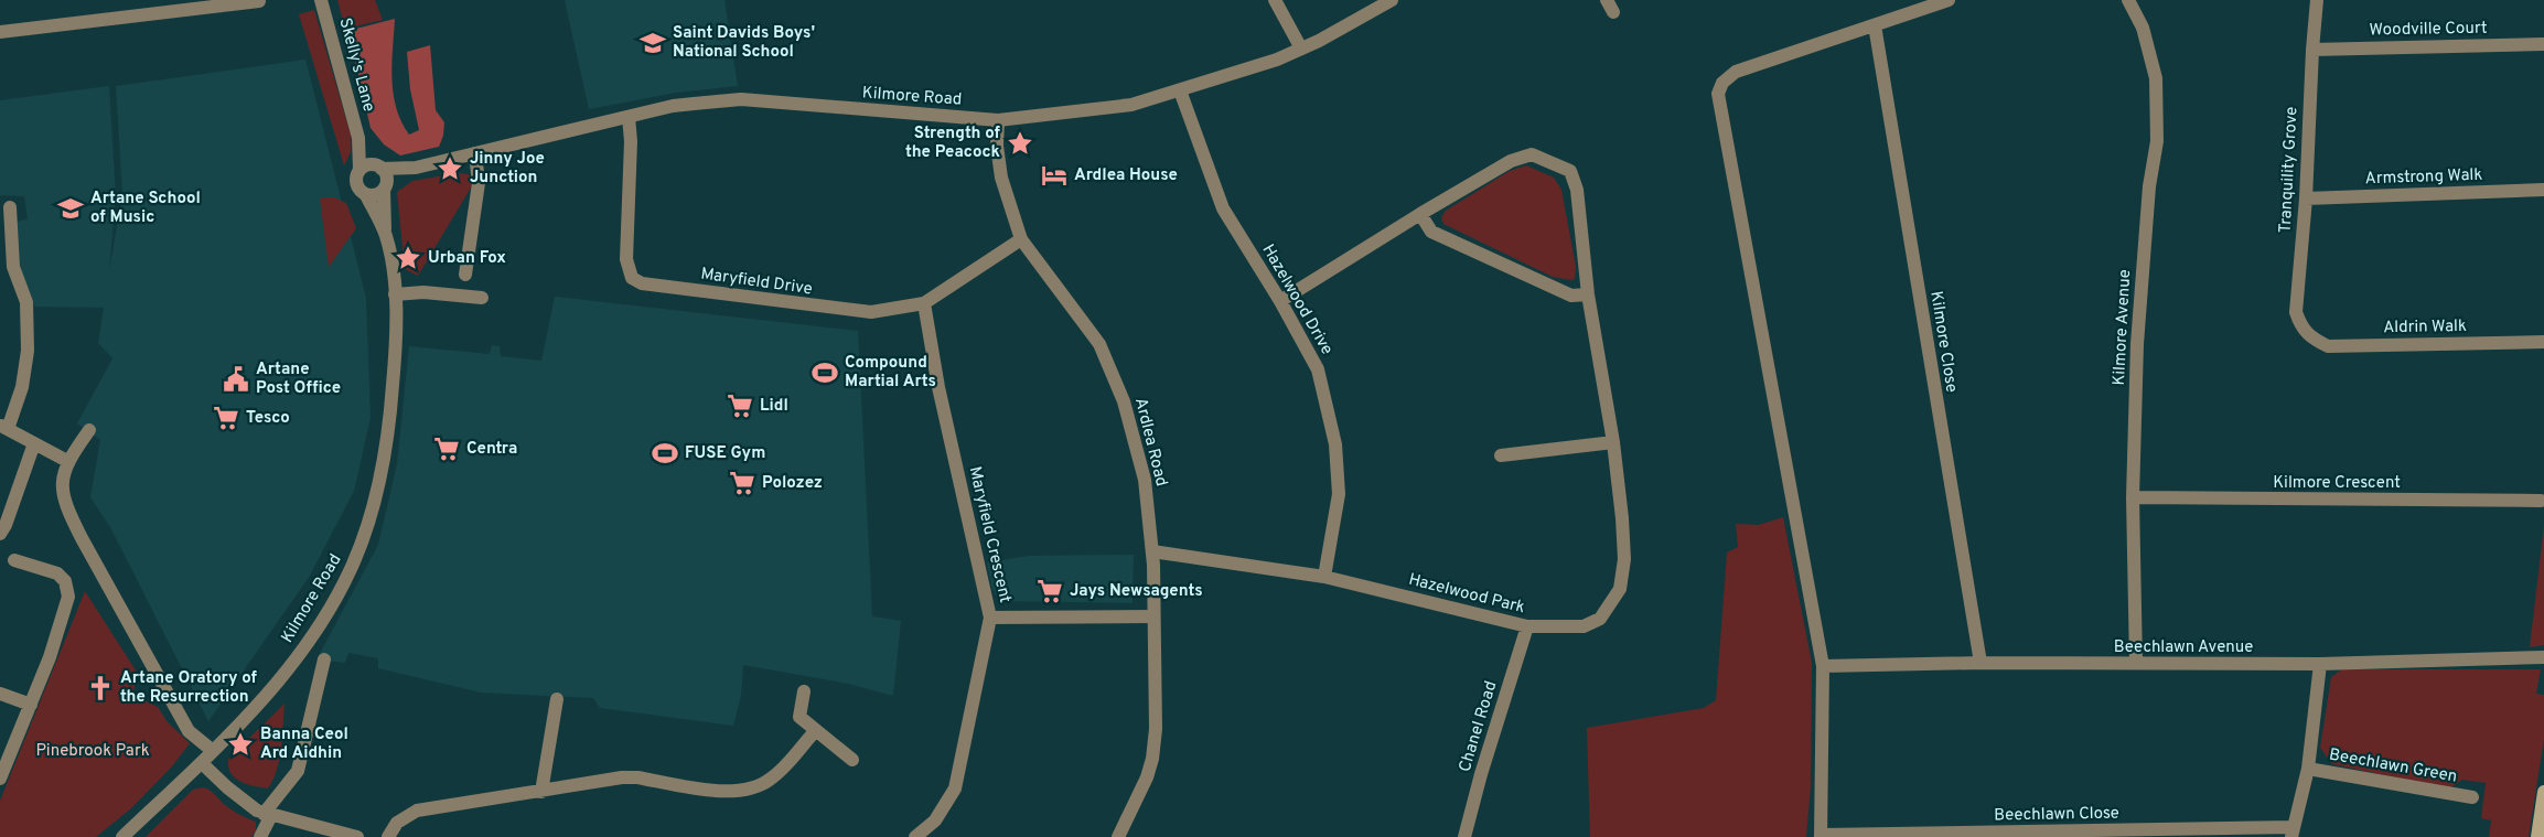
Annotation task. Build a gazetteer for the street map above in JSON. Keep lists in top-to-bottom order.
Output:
{
  "streets": {
    "street": [
      "Woodville Court",
      "Skelly's Lane",
      "Kilmore Road",
      "Tranquility Grove",
      "Armstrong Walk",
      "Maryfield Drive",
      "Hazelwood Drive",
      "Kilmore Avenue",
      "Aldrin Walk",
      "Kilmore Close",
      "Ardlea Road",
      "Kilmore Crescent",
      "Maryfield Crescent",
      "Hazelwood Park",
      "Beechlawn Avenue",
      "Chanel Road",
      "Beechlawn Green",
      "Beechlawn Close"
    ]
  },
  "crossings": [
    ["Woodville Court", "Tranquility Grove"],
    ["Skelly's Lane", "Kilmore Road"],
    ["Kilmore Road", "Maryfield Drive"],
    ["Kilmore Road", "Hazelwood Drive"],
    ["Kilmore Road", "Ardlea Road"],
    ["Tranquility Grove", "Armstrong Walk"],
    ["Tranquility Grove", "Aldrin Walk"],
    ["Maryfield Drive", "Ardlea Road"],
    ["Maryfield Drive", "Maryfield Crescent"],
    ["Hazelwood Drive", "Hazelwood Park"],
    ["Kilmore Avenue", "Kilmore Crescent"],
    ["Kilmore Avenue", "Beechlawn Avenue"],
    ["Kilmore Close", "Beechlawn Avenue"],
    ["Ardlea Road", "Hazelwood Park"],
    ["Hazelwood Park", "Chanel Road"],
    ["Beechlawn Avenue", "Beechlawn Green"],
    ["Beechlawn Green", "Beechlawn Close"]
  ],
  "parks": ["Pinebrook Park"],
  "places": {
    "school or university": ["Saint Davids Boys' National School", "Artane School of Music"],
    "place": [
      "Strength of the Peacock",
      "Jinny Joe Junction",
      "Urban Fox",
      "Banna Ceol Ard Aidhin"
    ],
    "hotel": ["Ardlea House"],
    "sports": ["Compound Martial Arts", "FUSE Gym"],
    "public building": ["Artane Post Office"],
    "supermarket": [
      "Lidl",
      "Tesco",
      "Centra",
      "Polozez",
      "Jays Newsagents"
    ],
    "church": ["Artane Oratory of the Resurrection"]
  }
}
